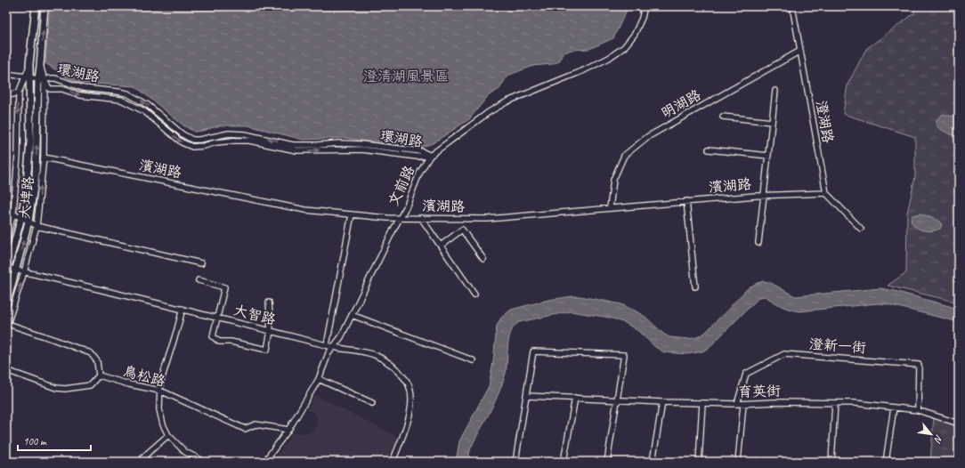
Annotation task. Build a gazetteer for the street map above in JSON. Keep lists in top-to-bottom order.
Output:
{
  "streets": {
    "main road": ["大埤路"],
    "street": [
      "環湖路",
      "明湖路",
      "澄湖路",
      "濱湖路",
      "文前路",
      "大智路",
      "澄新一街",
      "鳥松路",
      "育英街"
    ]
  },
  "crossings": [
    ["環湖路", "文前路"],
    ["環湖路", "大埤路"],
    ["明湖路", "澄湖路"],
    ["明湖路", "濱湖路"],
    ["澄湖路", "濱湖路"],
    ["濱湖路", "文前路"],
    ["濱湖路", "大埤路"],
    ["文前路", "大智路"],
    ["文前路", "鳥松路"],
    ["大埤路", "大智路"],
    ["澄新一街", "育英街"]
  ],
  "parks": ["澄清湖風景區"],
  "scale_bar": "100 m",
  "north": "bottom right"
}
